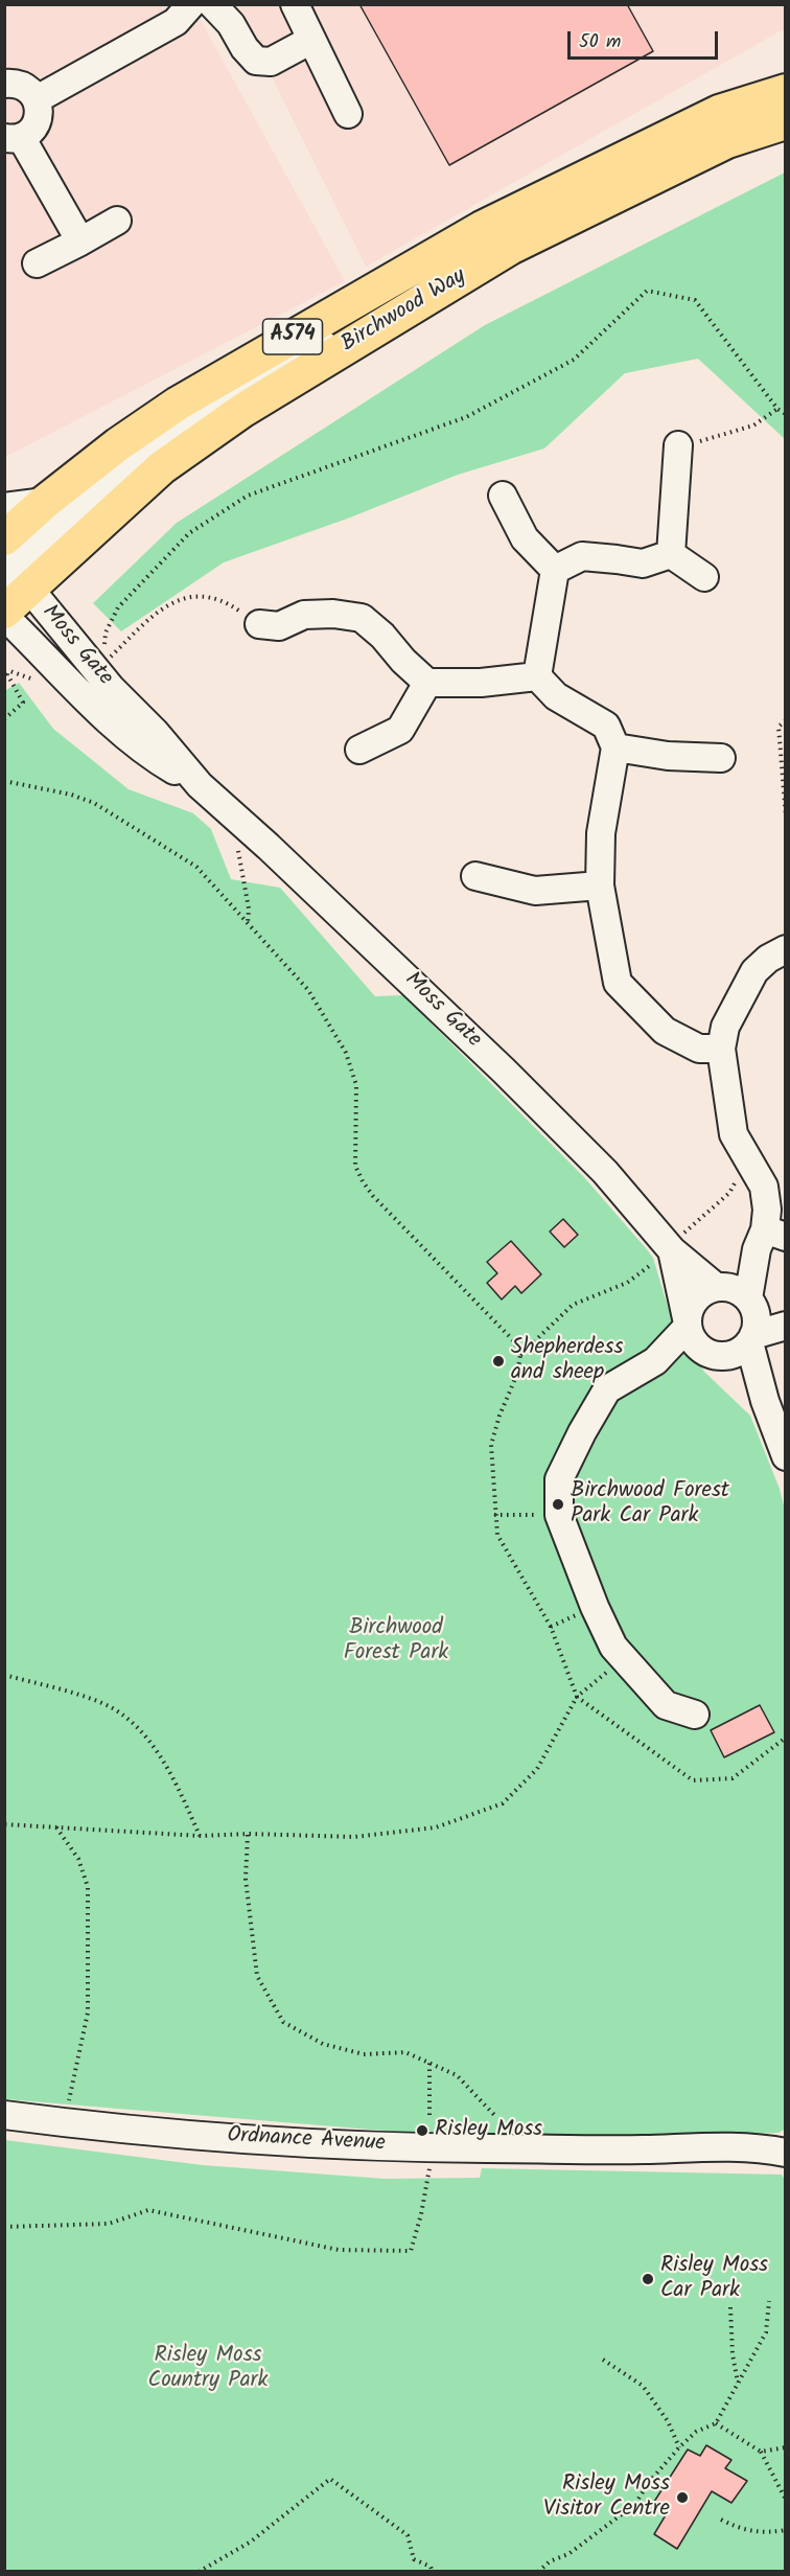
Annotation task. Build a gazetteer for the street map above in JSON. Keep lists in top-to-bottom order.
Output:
{
  "streets": {
    "main road": ["Birchwood Way", "A574"],
    "street": ["Moss Gate", "Ordnance Avenue"]
  },
  "crossings": [
    ["Birchwood Way", "Moss Gate"]
  ],
  "parks": ["Birchwood Forest Park", "Risley Moss Country Park"],
  "places": [
    "Shepherdess and sheep",
    "Birchwood Forest Park Car Park",
    "Risley Moss",
    "Risley Moss Car Park",
    "Risley Moss Visitor Centre"
  ],
  "scale_bar": "50 m"
}
